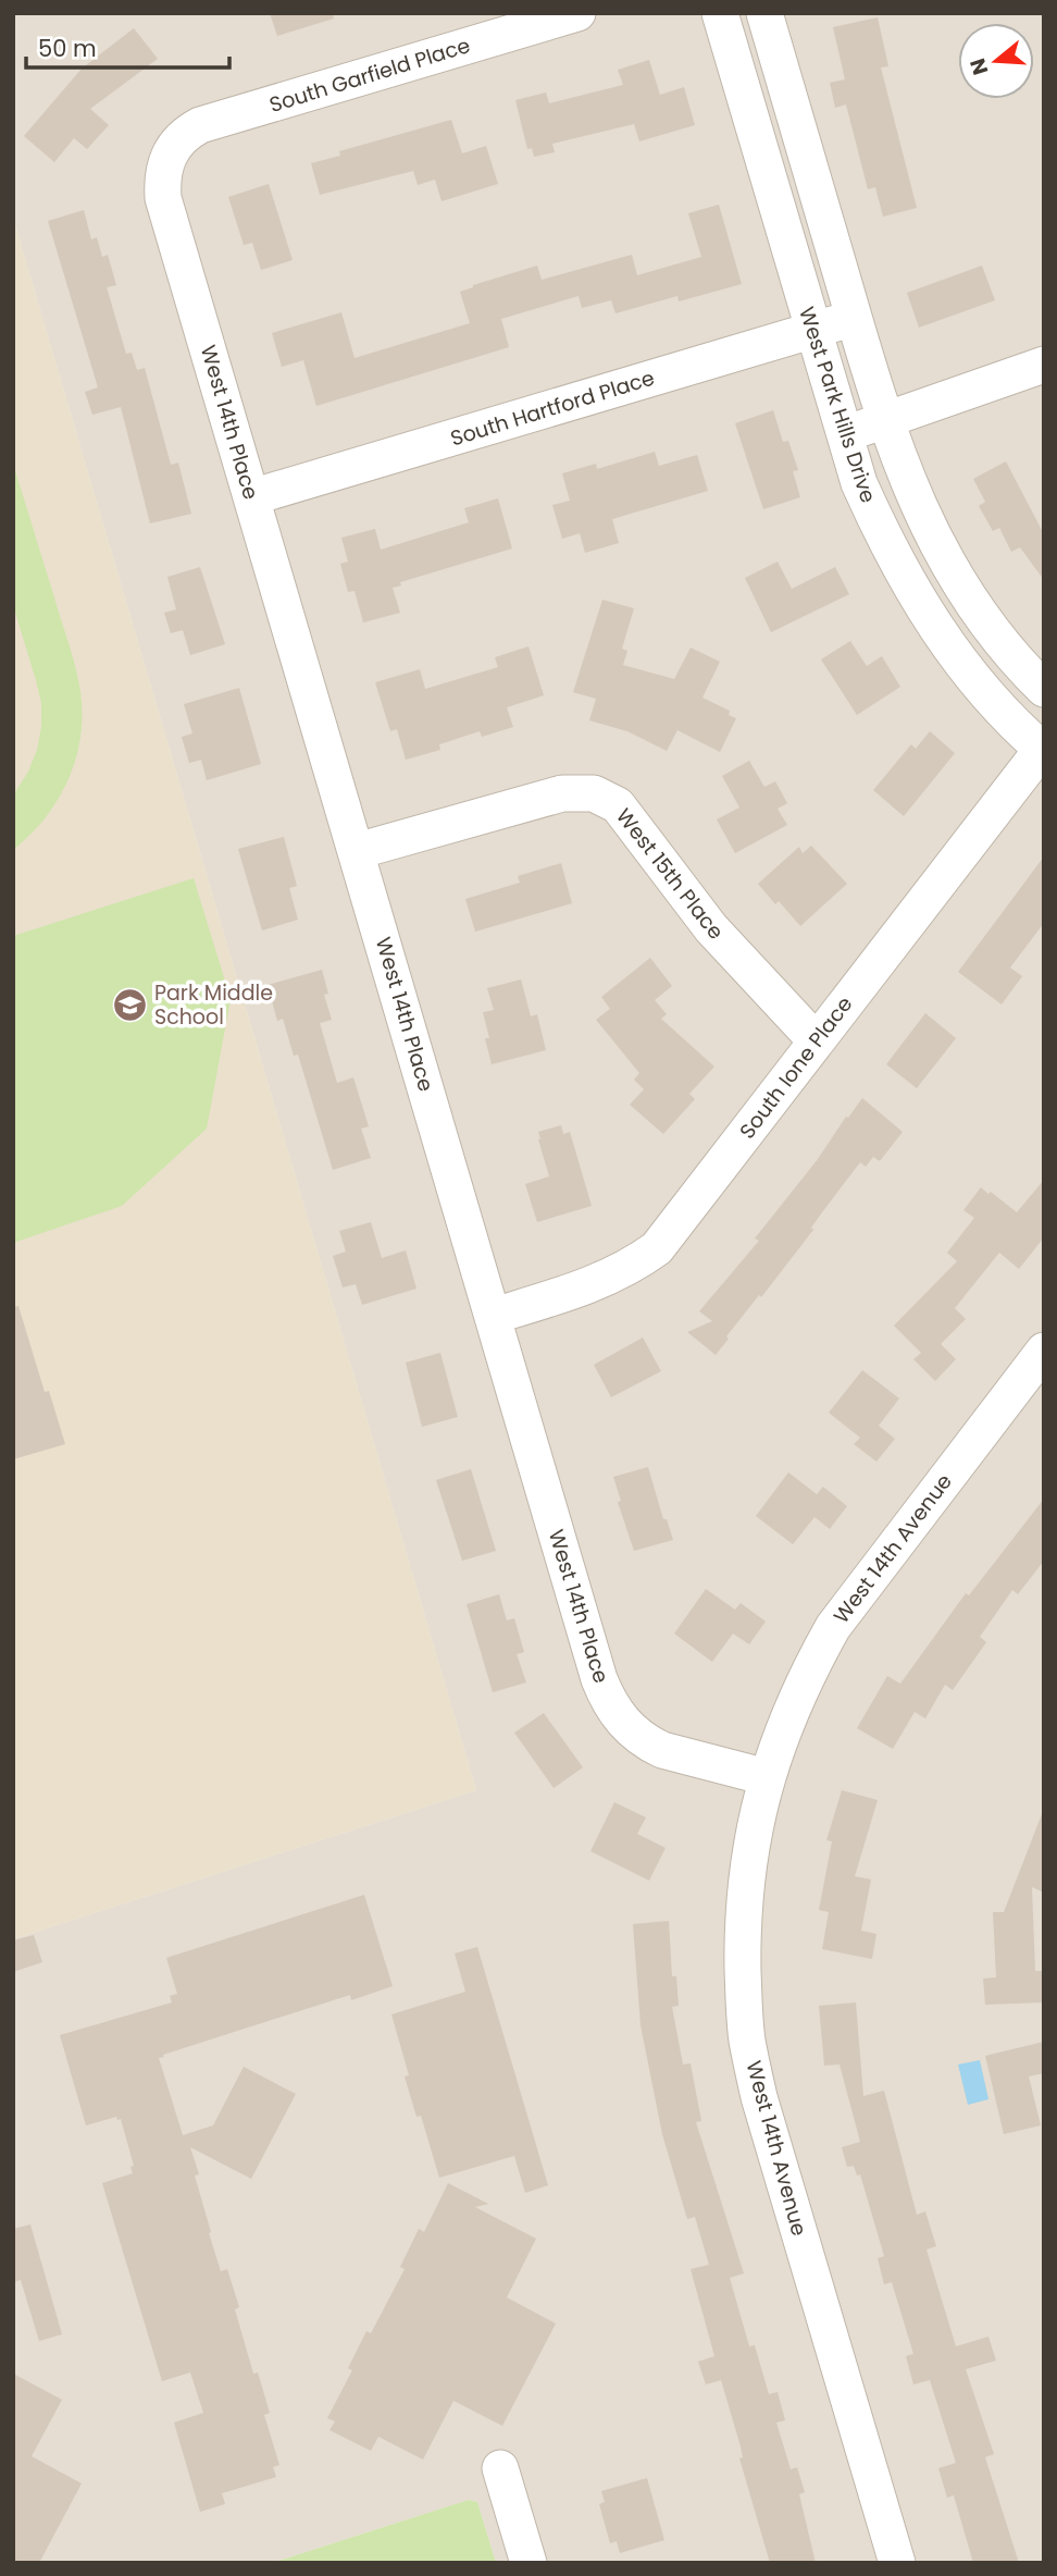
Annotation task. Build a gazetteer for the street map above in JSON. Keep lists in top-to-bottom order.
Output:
{
  "streets": {
    "street": [
      "South Garfield Place",
      "West Park Hills Drive",
      "South Hartford Place",
      "West 14th Place",
      "West 15th Place",
      "South Ione Place",
      "West 14th Avenue"
    ]
  },
  "crossings": [
    ["South Garfield Place", "West 14th Place"],
    ["West Park Hills Drive", "South Hartford Place"],
    ["West Park Hills Drive", "South Ione Place"],
    ["South Hartford Place", "West 14th Place"],
    ["West 14th Place", "West 15th Place"],
    ["West 14th Place", "South Ione Place"],
    ["West 14th Place", "West 14th Avenue"],
    ["West 15th Place", "South Ione Place"]
  ],
  "places": {
    "school or university": ["Park Middle School"]
  },
  "scale_bar": "50 m",
  "north": "left"
}
